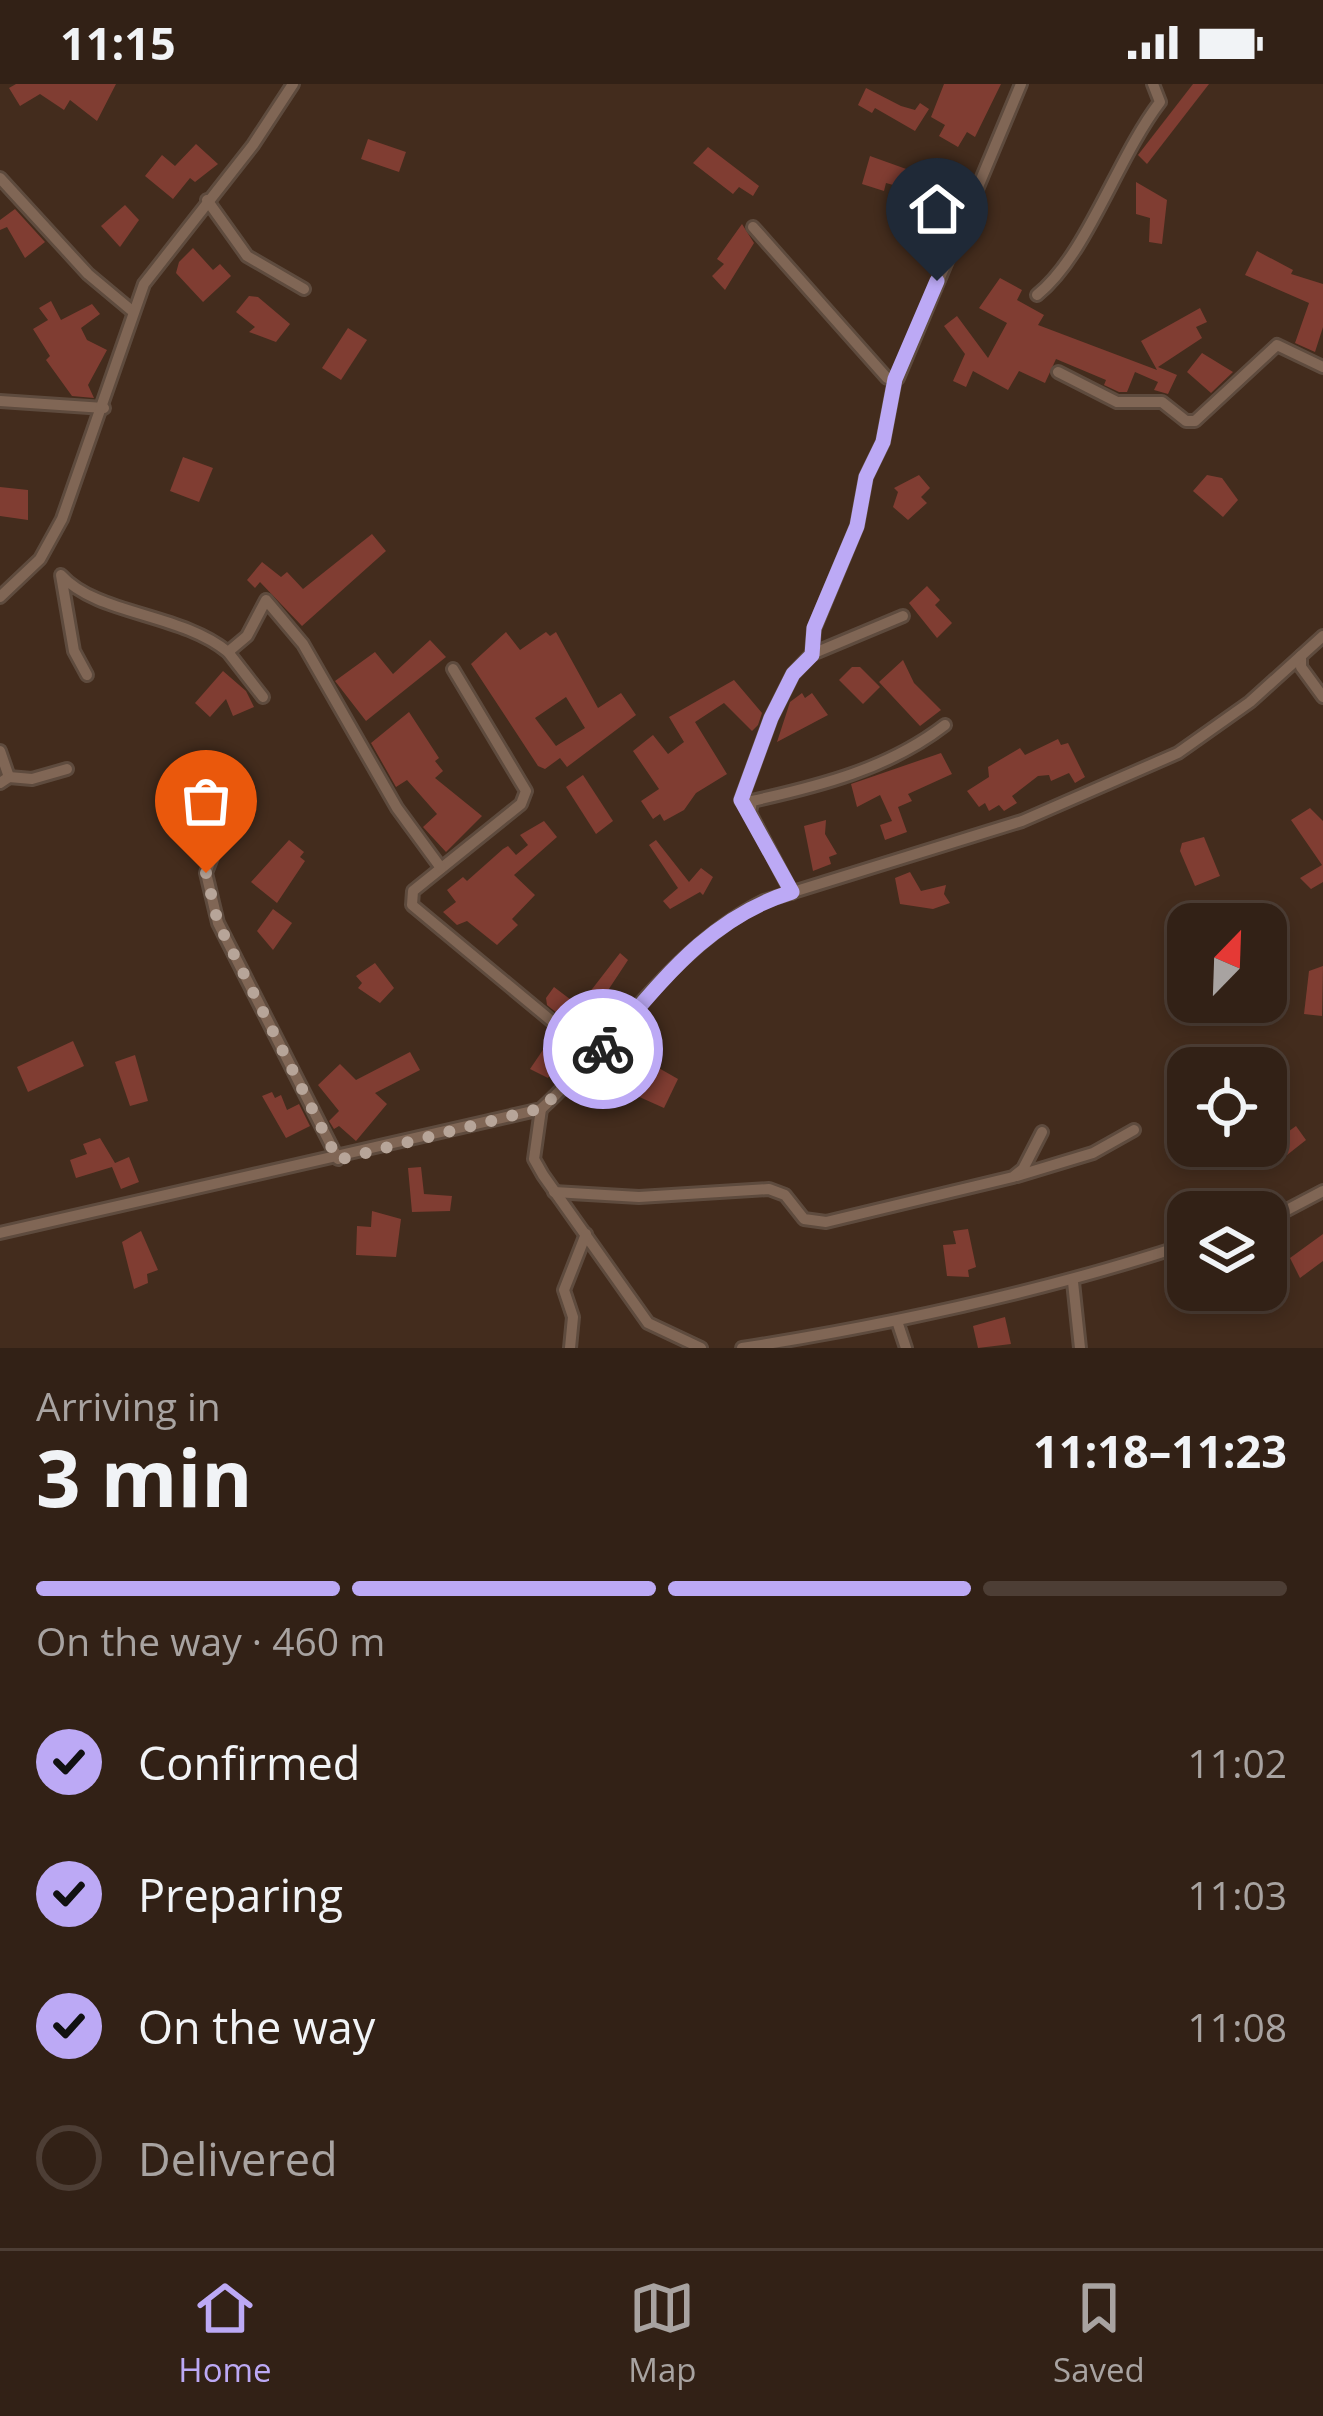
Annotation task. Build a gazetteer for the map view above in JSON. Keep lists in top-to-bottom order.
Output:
{
  "north": "top right",
  "page": {
    "status": "11:15",
    "heading": ["3 min", "Arriving in", "11:18–11:23"],
    "bar": "On the way · 460 m",
    "list": [
      ["Confirmed", "11:02"],
      ["Preparing", "11:03"],
      ["On the way", "11:08"],
      "Delivered"
    ],
    "tabs": ["Home", "Map", "Saved"]
  }
}
